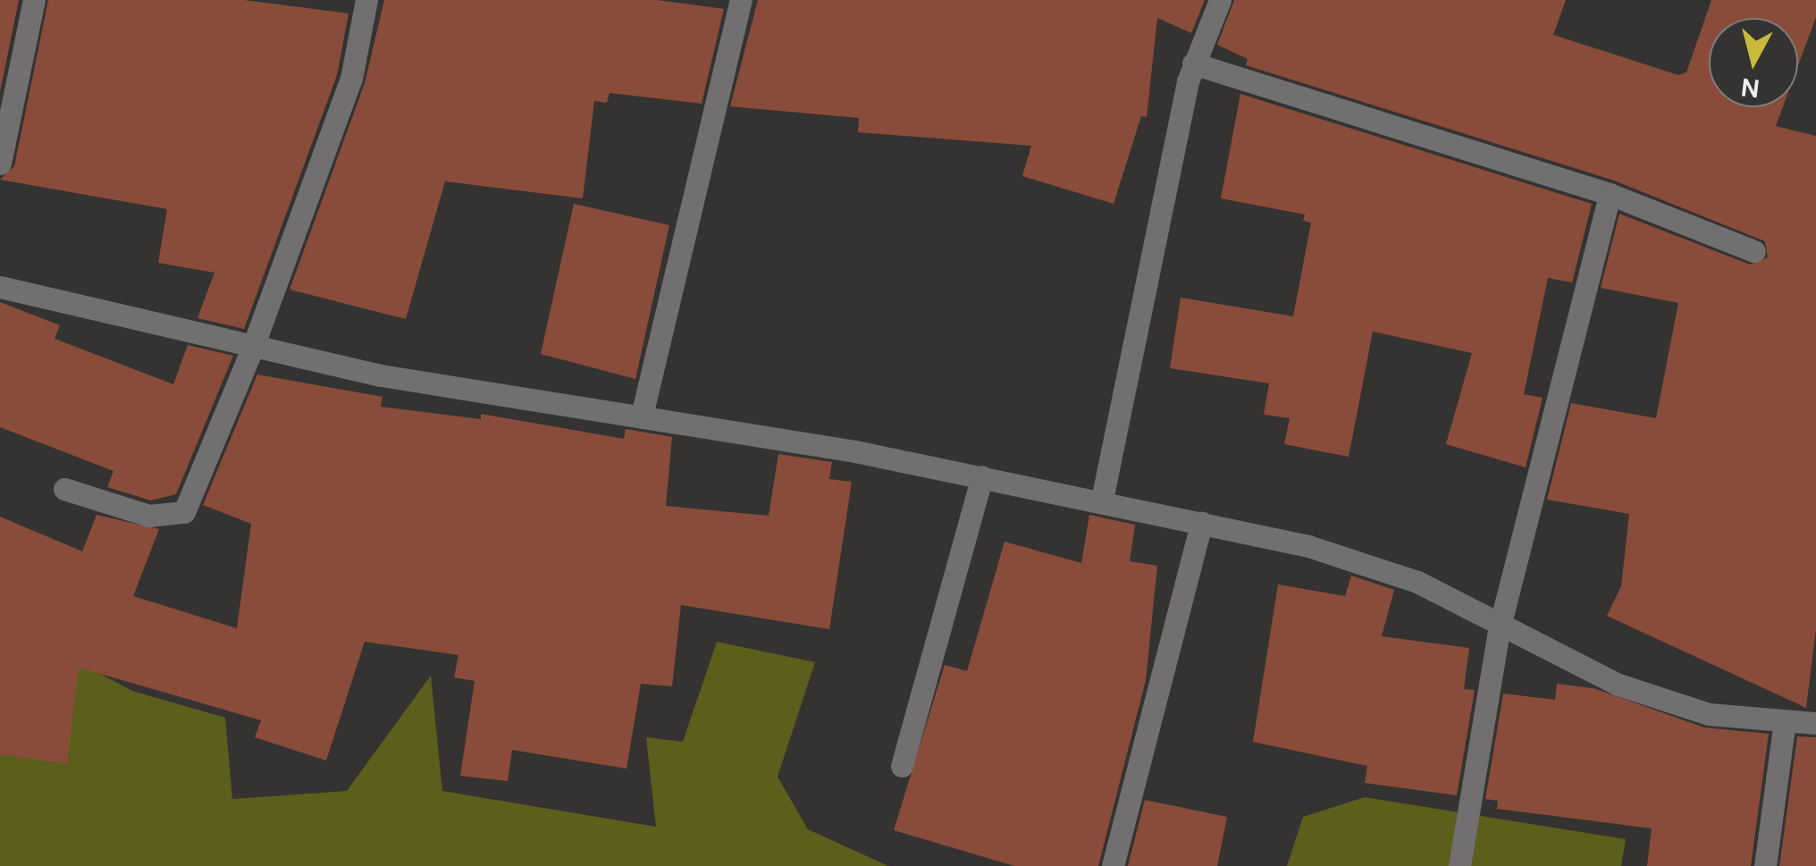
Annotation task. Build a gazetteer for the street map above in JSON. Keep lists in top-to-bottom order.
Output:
{
  "north": "bottom"
}
